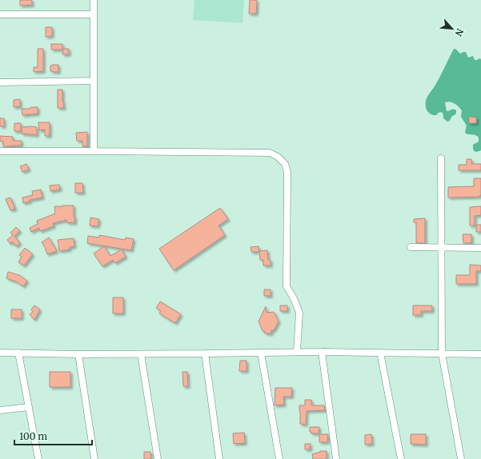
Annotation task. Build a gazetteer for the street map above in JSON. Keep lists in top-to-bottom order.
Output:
{
  "scale_bar": "100 m",
  "north": "bottom right"
}
